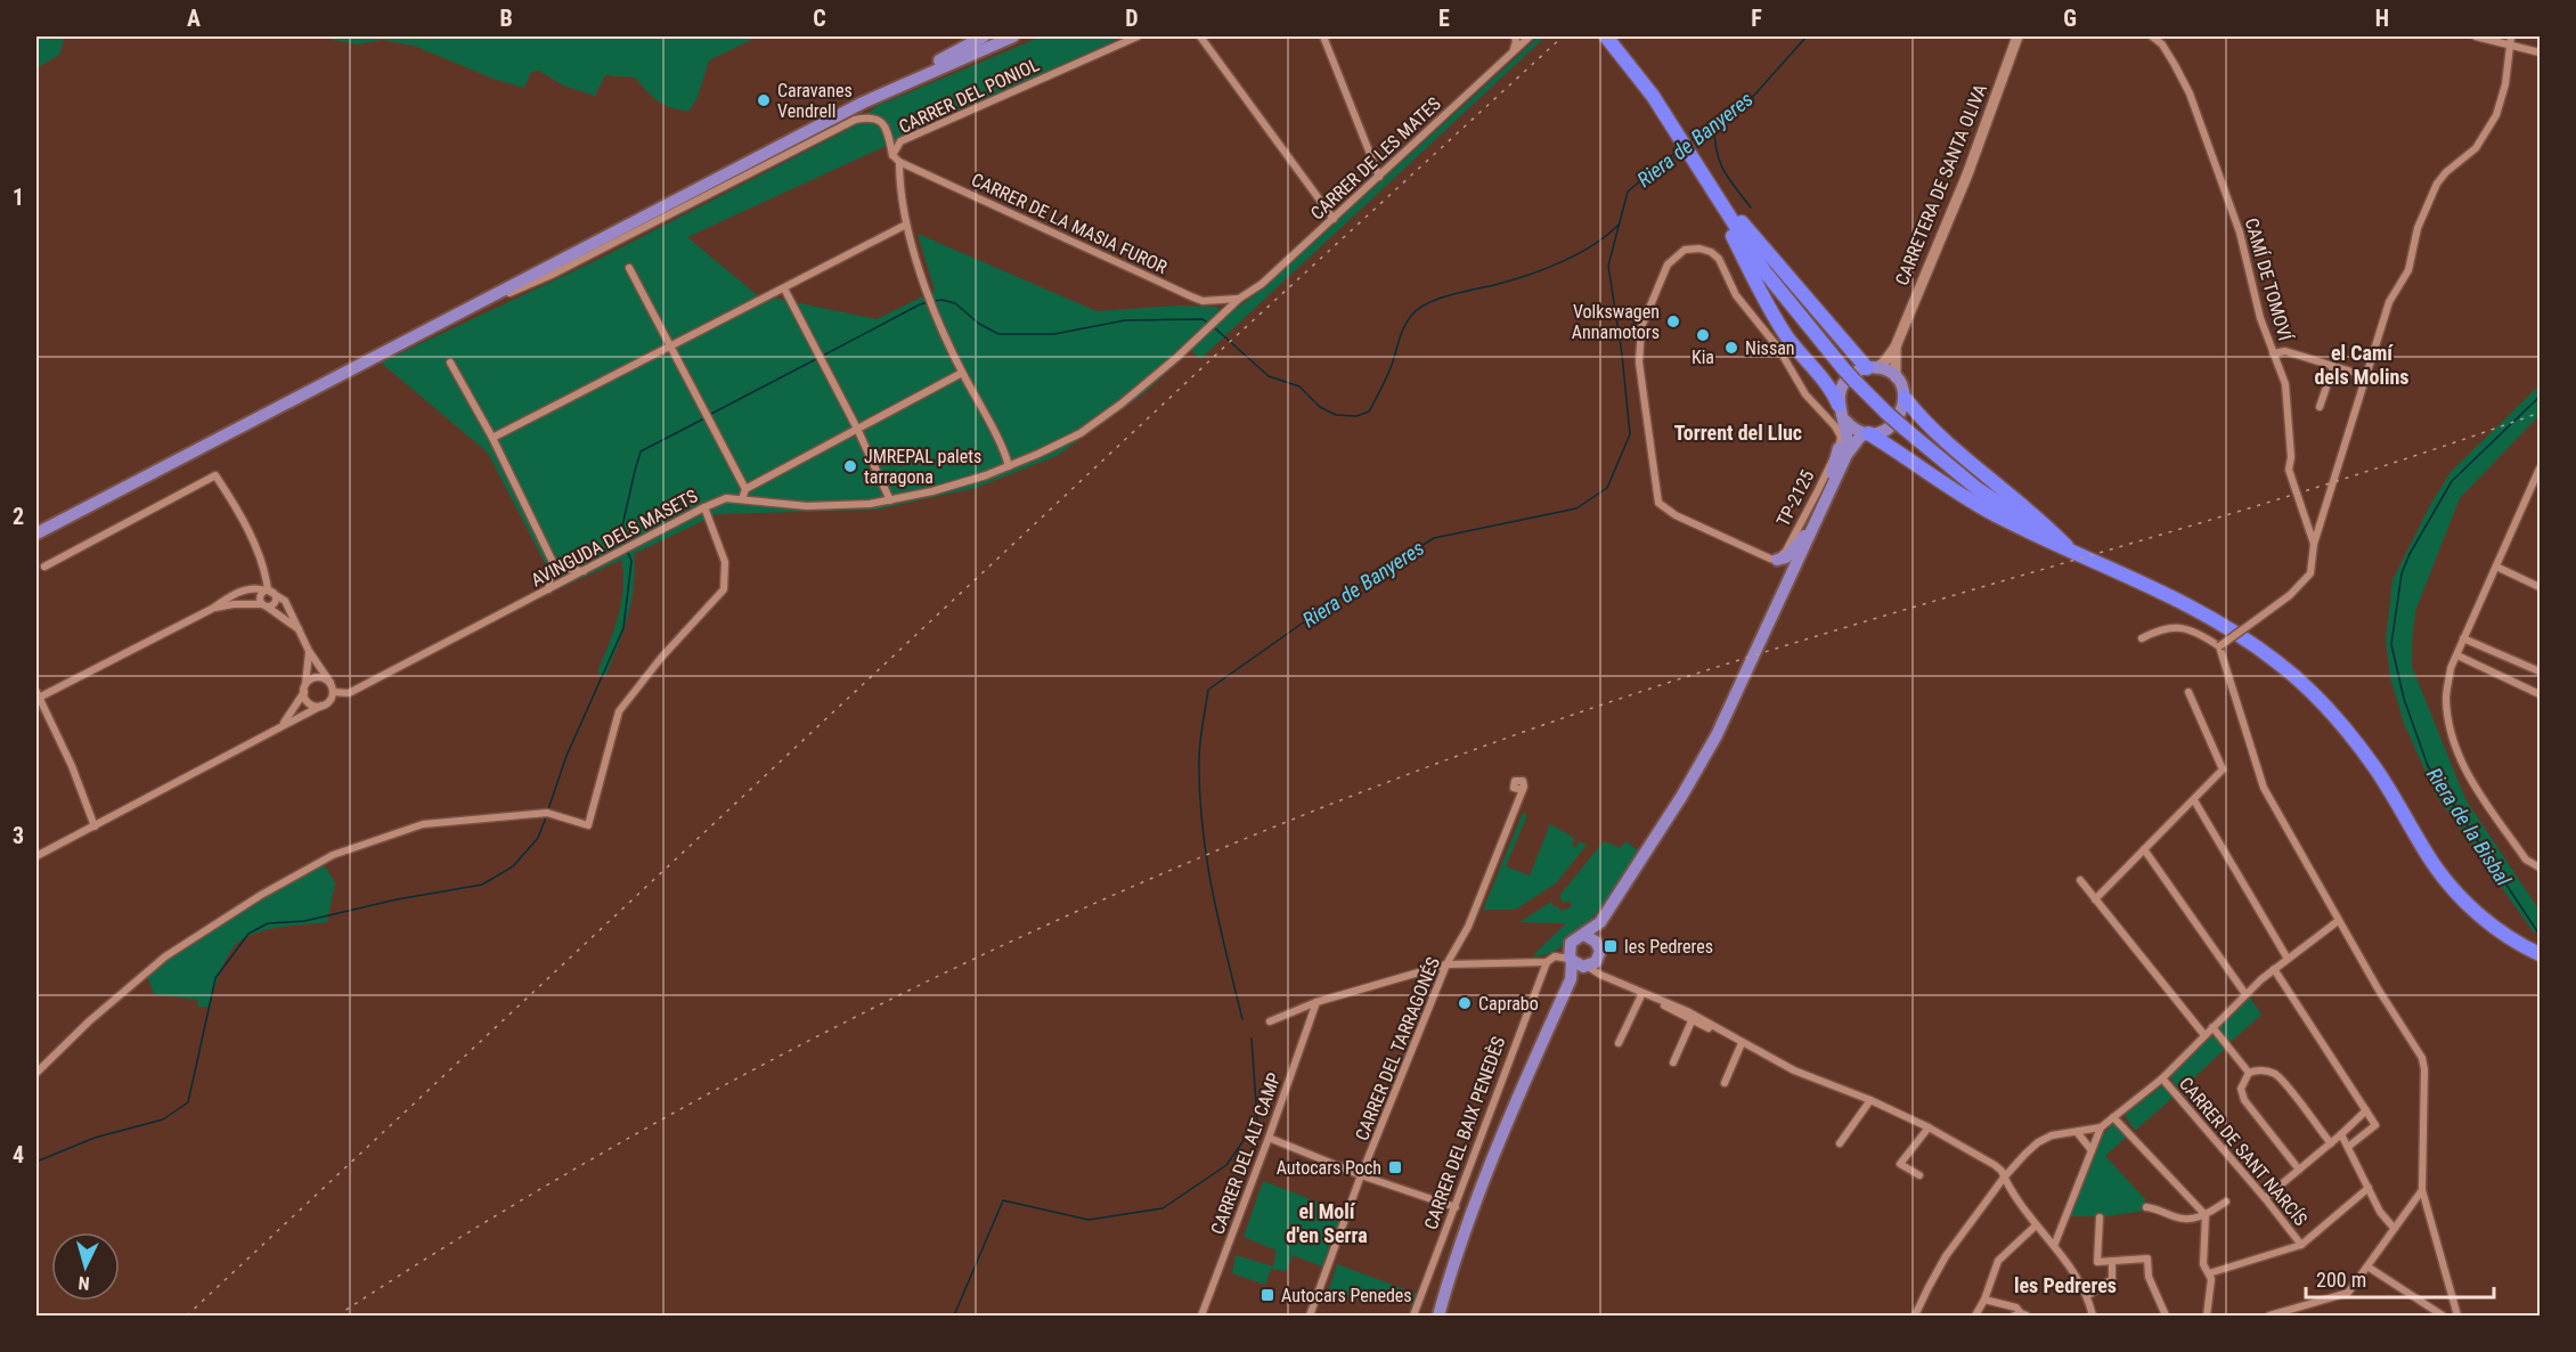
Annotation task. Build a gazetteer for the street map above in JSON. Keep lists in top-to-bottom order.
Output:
{
  "streets": {
    "main road": ["TP-2125"],
    "street": [
      "CARRER DEL PONIOL",
      "CARRER DE LES MATES",
      "CARRETERA DE SANTA OLIVA",
      "CARRER DE LA MASIA FUROR",
      "CAMÍ DE TOMOVÍ",
      "AVINGUDA DELS MASETS",
      "CARRER DEL TARRAGONÉS",
      "CARRER DEL BAIX PENEDÈS",
      "CARRER DE SANT NARCÍS",
      "CARRER DEL ALT CAMP"
    ]
  },
  "crossings": [
    ["CARRER DEL PONIOL", "CARRER DE LA MASIA FUROR"],
    ["CARRER DE LES MATES", "CARRER DE LA MASIA FUROR"],
    ["CARRER DE LES MATES", "AVINGUDA DELS MASETS"],
    ["CARRER DE LA MASIA FUROR", "AVINGUDA DELS MASETS"]
  ],
  "districts": [
    "el Camí dels Molins",
    "Torrent del Lluc",
    "el Molí d'en Serra",
    "les Pedreres"
  ],
  "water": ["Riera de Banyeres", "Riera de la Bisbal"],
  "places": {
    "other": [
      "Caravanes Vendrell",
      "Volkswagen Annamotors",
      "Kia",
      "Nissan",
      "JMREPAL palets tarragona",
      "Caprabo"
    ],
    "transit": ["les Pedreres", "Autocars Poch", "Autocars Penedes"]
  },
  "scale_bar": "200 m",
  "north": "bottom",
  "grid": {
    "columns": [
      "A",
      "B",
      "C",
      "D",
      "E",
      "F",
      "G",
      "H"
    ],
    "rows": [
      "1",
      "2",
      "3",
      "4"
    ]
  }
}
